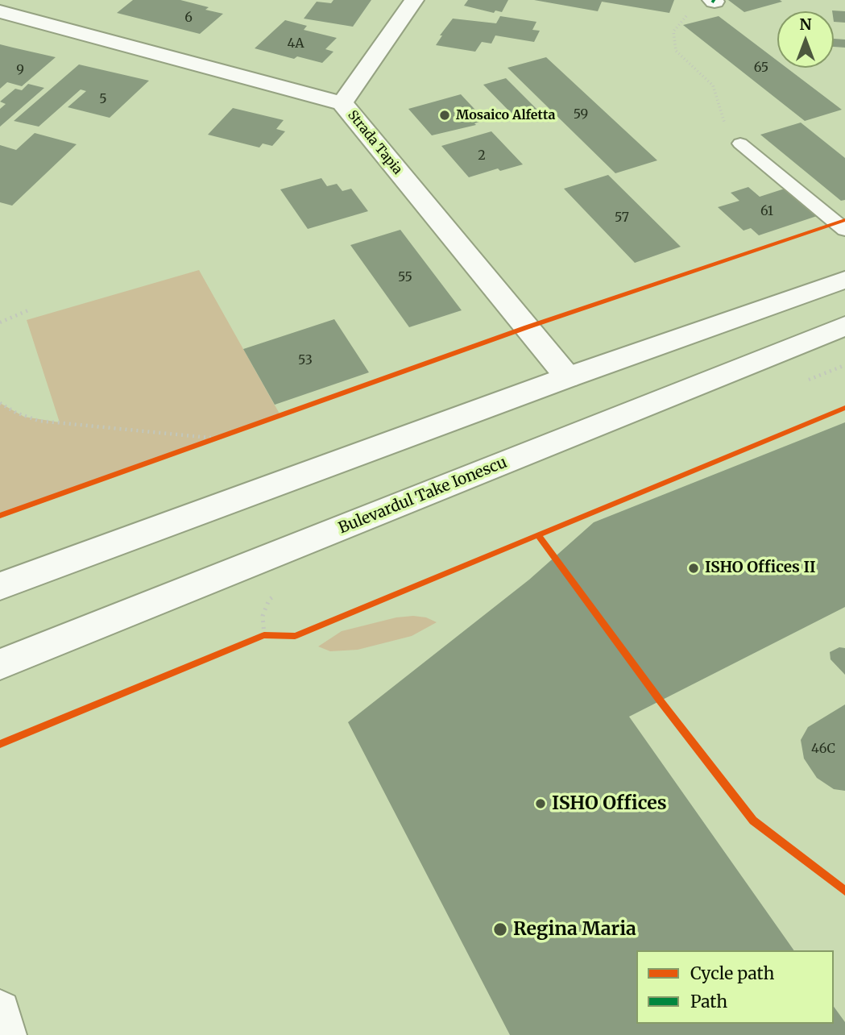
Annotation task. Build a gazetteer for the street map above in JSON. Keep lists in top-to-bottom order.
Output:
{
  "streets": {
    "main road": ["Strada Tapia", "Bulevardul Take Ionescu"]
  },
  "places": [
    "Mosaico Alfetta",
    "ISHO Offices II",
    "ISHO Offices",
    "Regina Maria"
  ],
  "house_numbers": [
    "6",
    "4A",
    "65",
    "9",
    "5",
    "59",
    "2",
    "61",
    "57",
    "55",
    "53",
    "46C"
  ],
  "legend": ["Cycle path", "Path"],
  "north": "top"
}
